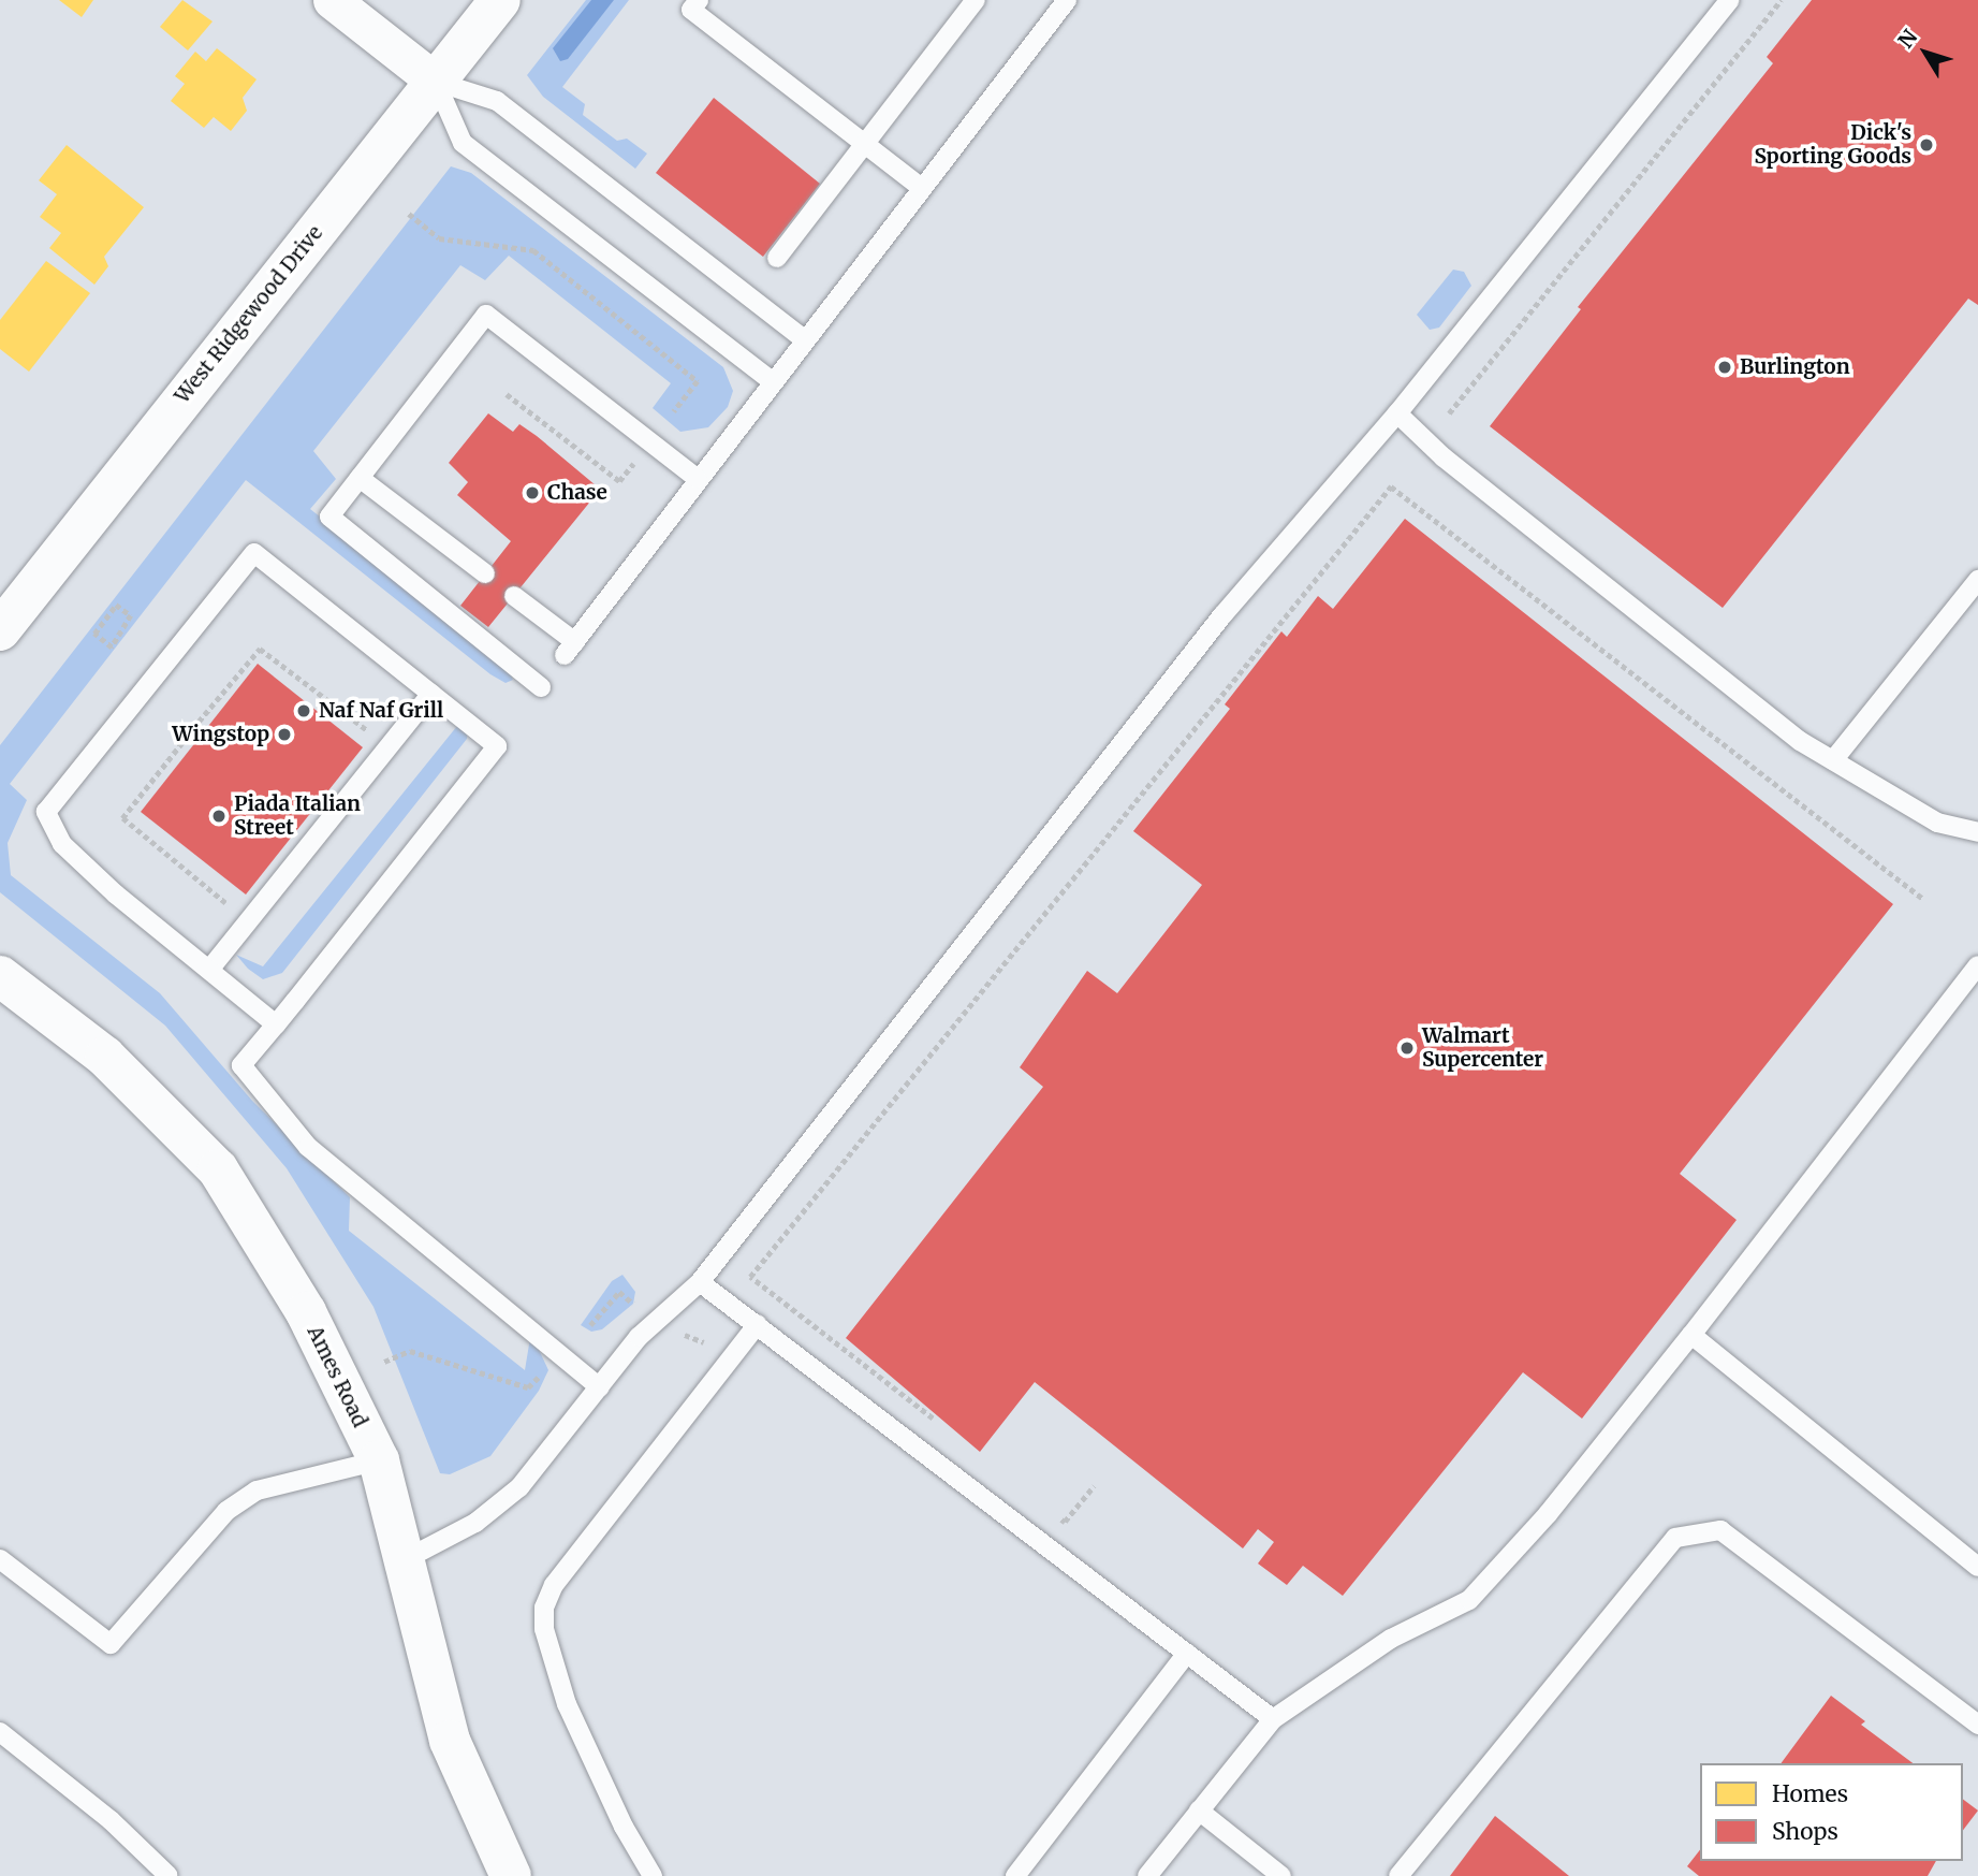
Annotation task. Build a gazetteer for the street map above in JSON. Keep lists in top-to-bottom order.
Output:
{
  "streets": {
    "street": ["West Ridgewood Drive", "Ames Road"]
  },
  "places": [
    "Dick's Sporting Goods",
    "Burlington",
    "Chase",
    "Naf Naf Grill",
    "Wingstop",
    "Piada Italian Street",
    "Walmart Supercenter"
  ],
  "legend": ["Homes", "Shops"],
  "north": "top left"
}
